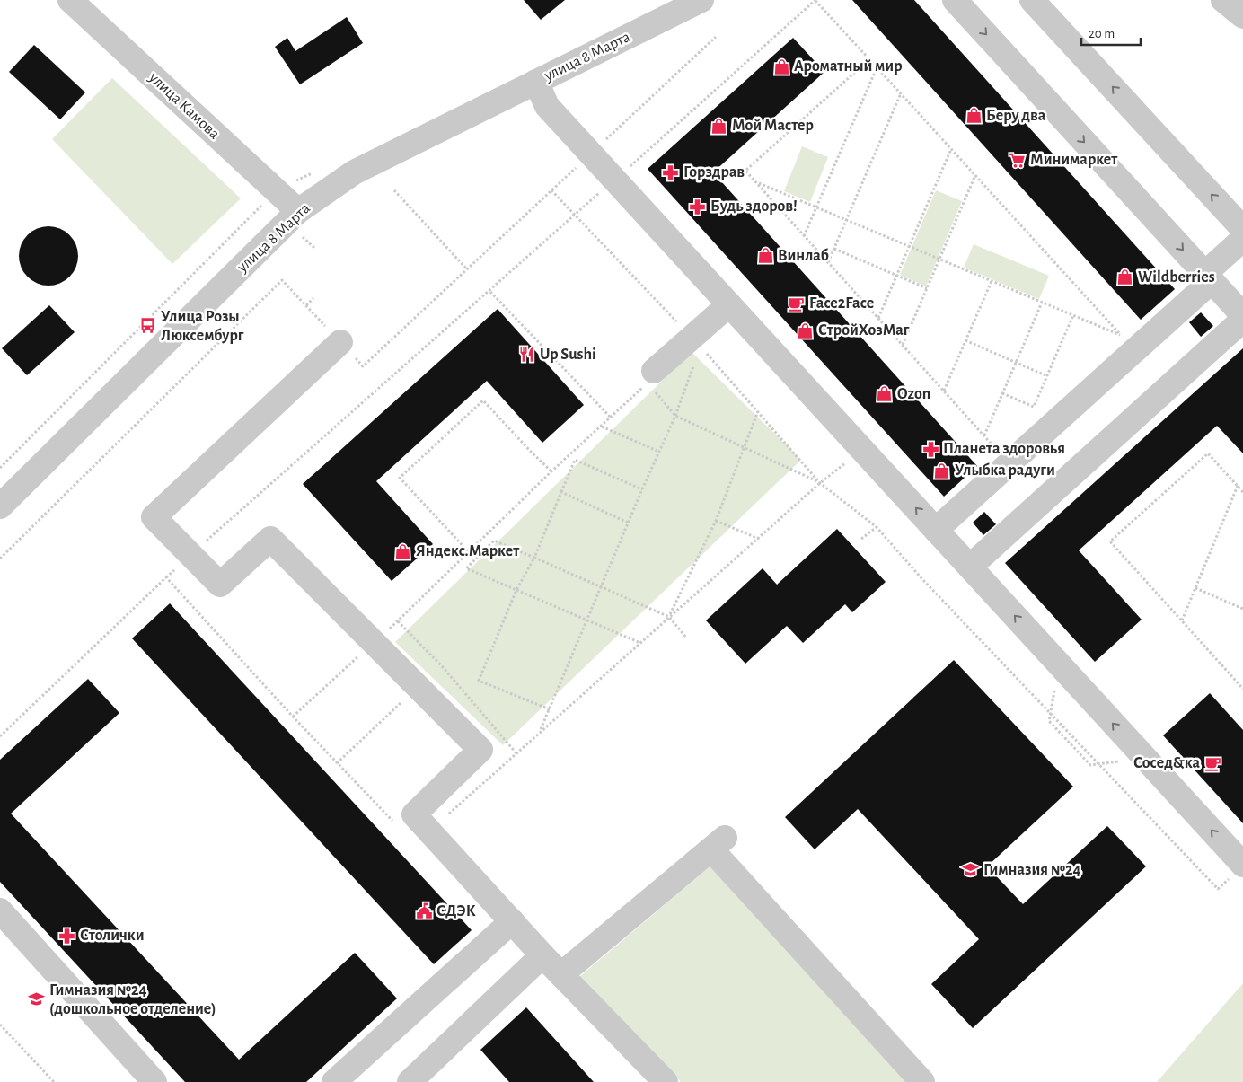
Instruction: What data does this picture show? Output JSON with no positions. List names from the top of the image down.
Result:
{
  "streets": {
    "street": ["улица 8 Марта", "улица Камова"]
  },
  "crossings": [
    ["улица 8 Марта", "улица Камова"]
  ],
  "places": {
    "shop": [
      "Ароматный мир",
      "Беру два",
      "Мой Мастер",
      "Винлаб",
      "Wildberries",
      "СтройХозМаг",
      "Ozon",
      "Улыбка радуги",
      "Яндекс.Маркет"
    ],
    "supermarket": ["Минимаркет"],
    "pharmacy": [
      "Горздрав",
      "Будь здоров!",
      "Планета здоровья",
      "Столички"
    ],
    "cafe": ["Face2Face", "Сосед&ка"],
    "bus stop": ["Улица Розы Люксембург"],
    "restaurant": ["Up Sushi"],
    "school or university": ["Гимназия №24", "Гимназия №24 (дошкольное отделение)"],
    "public building": ["СДЭК"]
  },
  "scale_bar": "20 m"
}
